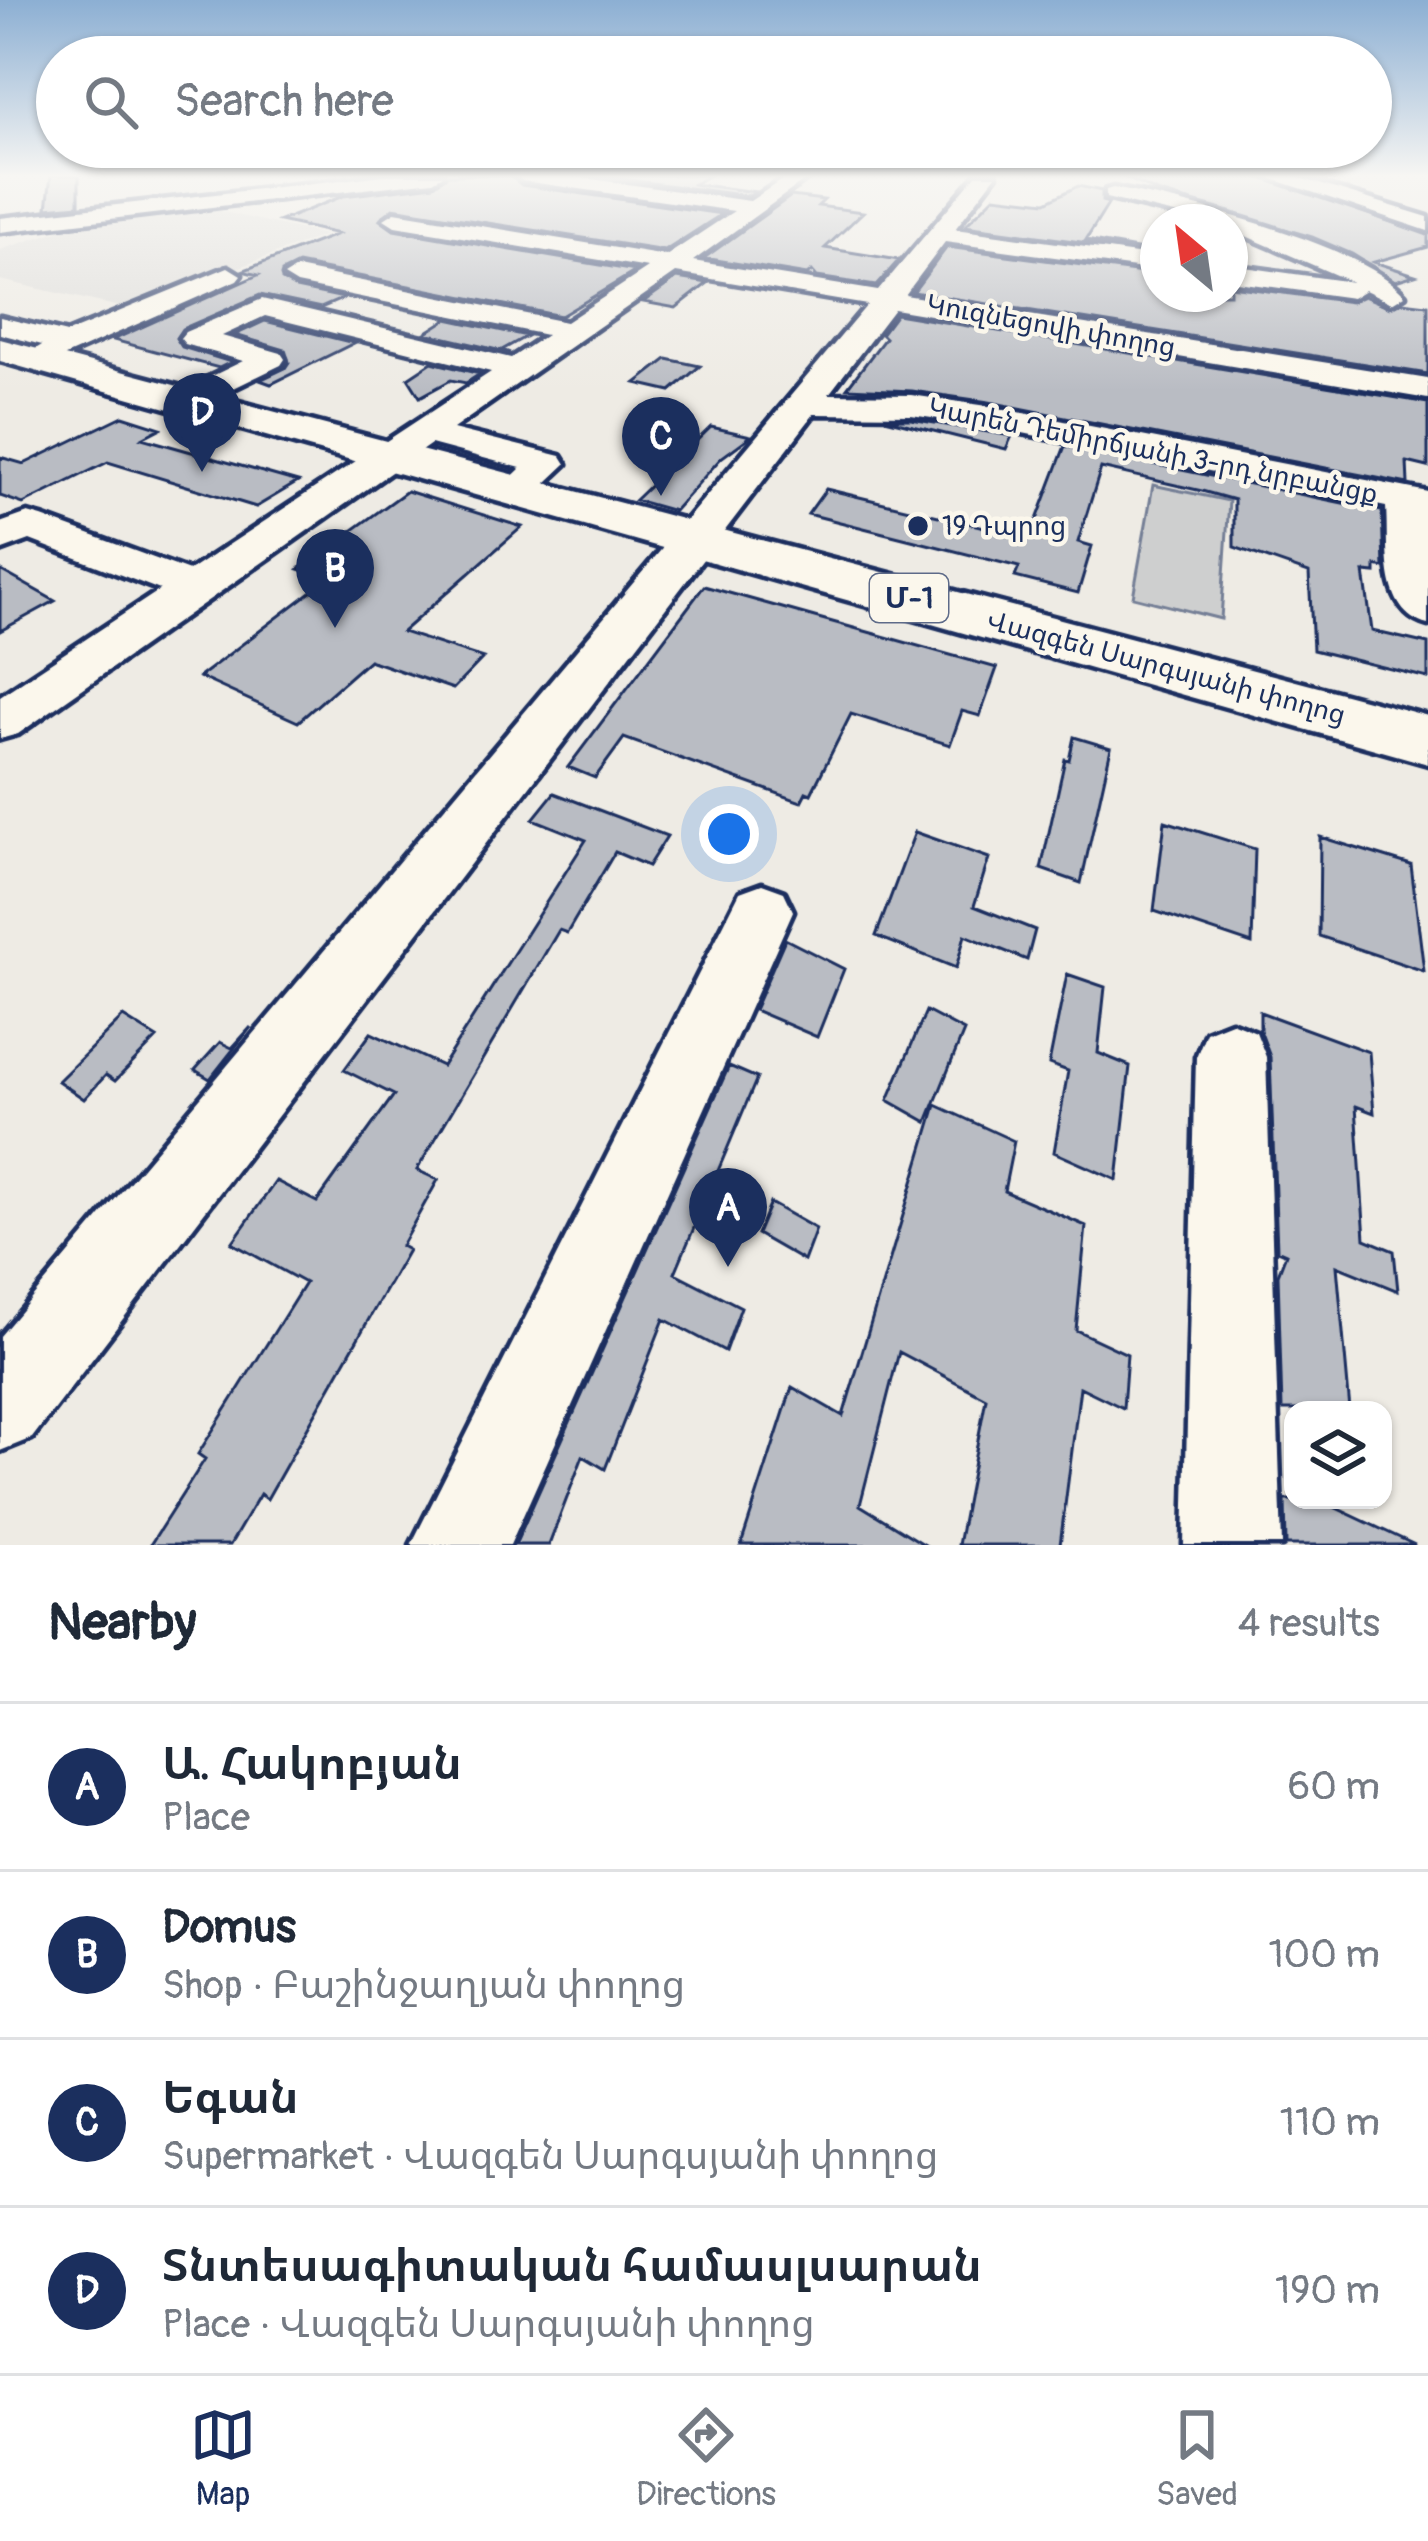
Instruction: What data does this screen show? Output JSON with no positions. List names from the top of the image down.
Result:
{
  "streets": {
    "highway": ["Մ-1", "Վազգեն Սարգսյանի փողոց"],
    "street": ["Կուզնեցովի փողոց", "Կարեն Դեմիրճյանի 3-րդ նրբանցք"]
  },
  "places": ["19 Դպրոց"],
  "north": "top left",
  "page": {
    "search": "Search here",
    "pins": [
      "D",
      "C",
      "B",
      "A"
    ],
    "heading": ["Nearby", "4 results"],
    "list": [
      {
        "mark": "A",
        "name": "Ա. Հակոբյան",
        "note": "Place",
        "value": "60 m"
      },
      {
        "mark": "B",
        "name": "Domus",
        "note": "Shop · Բաշինջաղյան փողոց",
        "value": "100 m"
      },
      {
        "mark": "C",
        "name": "Եգան",
        "note": "Supermarket · Վազգեն Սարգսյանի փողոց",
        "value": "110 m"
      },
      {
        "mark": "D",
        "name": "Տնտեսագիտական համասլսարան",
        "note": "Place · Վազգեն Սարգսյանի փողոց",
        "value": "190 m"
      }
    ],
    "nav": ["Map", "Directions", "Saved"]
  }
}
